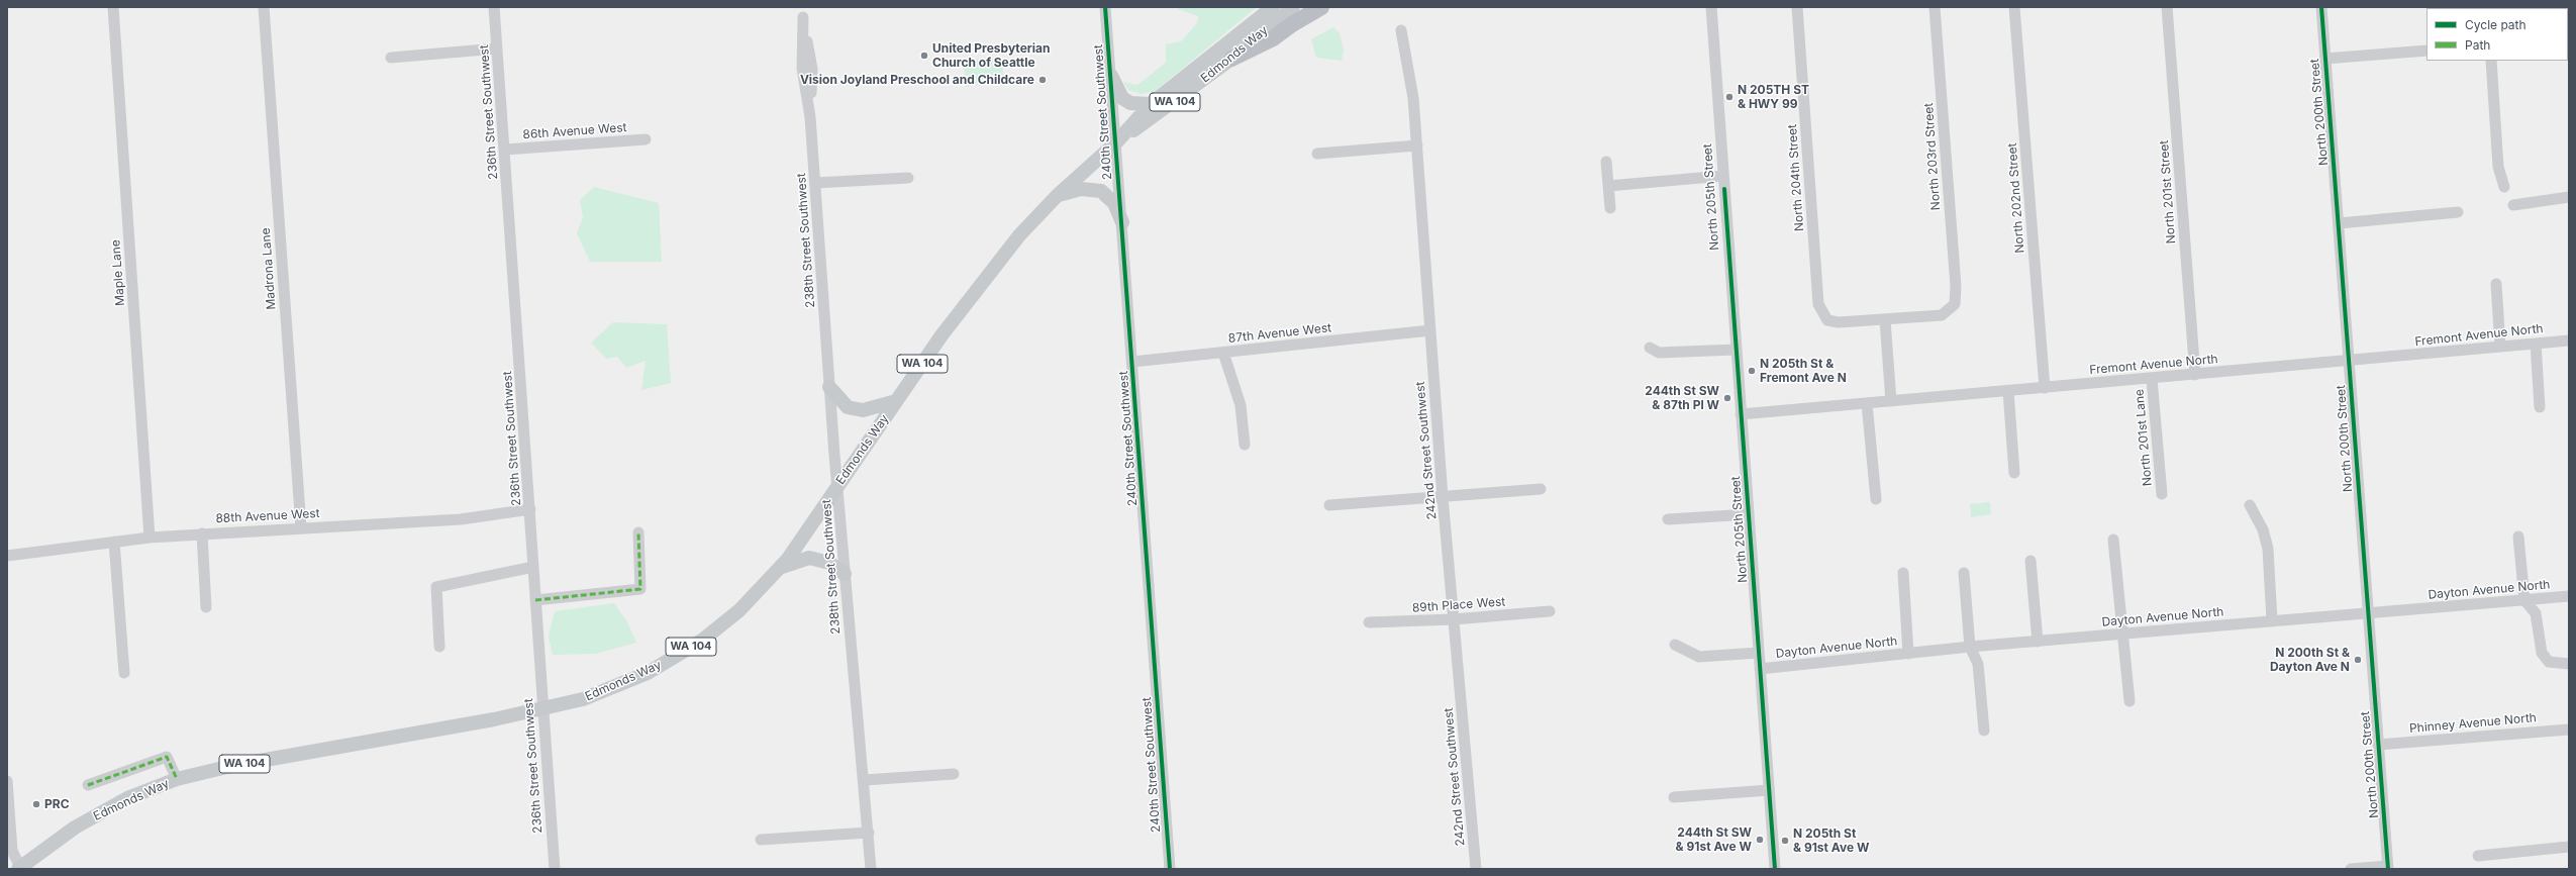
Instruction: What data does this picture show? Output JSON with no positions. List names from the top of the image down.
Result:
{
  "streets": {
    "main road": ["Edmonds Way", "WA 104"],
    "street": [
      "236th Street Southwest",
      "240th Street Southwest",
      "North 200th Street",
      "86th Avenue West",
      "North 203rd Street",
      "North 204th Street",
      "North 201st Street",
      "North 205th Street",
      "North 202nd Street",
      "238th Street Southwest",
      "Madrona Lane",
      "Maple Lane",
      "87th Avenue West",
      "Fremont Avenue North",
      "North 201st Lane",
      "242nd Street Southwest",
      "88th Avenue West",
      "Dayton Avenue North",
      "89th Place West",
      "Phinney Avenue North"
    ]
  },
  "crossings": [
    ["Edmonds Way", "236th Street Southwest"],
    ["Edmonds Way", "240th Street Southwest"],
    ["Edmonds Way", "238th Street Southwest"],
    ["236th Street Southwest", "86th Avenue West"],
    ["236th Street Southwest", "88th Avenue West"],
    ["240th Street Southwest", "87th Avenue West"],
    ["North 200th Street", "Fremont Avenue North"],
    ["North 200th Street", "Dayton Avenue North"],
    ["North 200th Street", "Phinney Avenue North"],
    ["North 203rd Street", "North 204th Street"],
    ["North 201st Street", "Fremont Avenue North"],
    ["North 205th Street", "Fremont Avenue North"],
    ["North 205th Street", "Dayton Avenue North"],
    ["North 202nd Street", "Fremont Avenue North"],
    ["Madrona Lane", "88th Avenue West"],
    ["Maple Lane", "88th Avenue West"],
    ["87th Avenue West", "242nd Street Southwest"],
    ["Fremont Avenue North", "North 201st Lane"],
    ["242nd Street Southwest", "89th Place West"]
  ],
  "places": [
    "United Presbyterian Church of Seattle",
    "Vision Joyland Preschool and Childcare",
    "N 205TH ST & HWY 99",
    "N 205th St & Fremont Ave N",
    "244th St SW & 87th Pl W",
    "N 200th St & Dayton Ave N",
    "PRC",
    "244th St SW & 91st Ave W",
    "N 205th St & 91st Ave W"
  ],
  "legend": ["Cycle path", "Path"]
}
